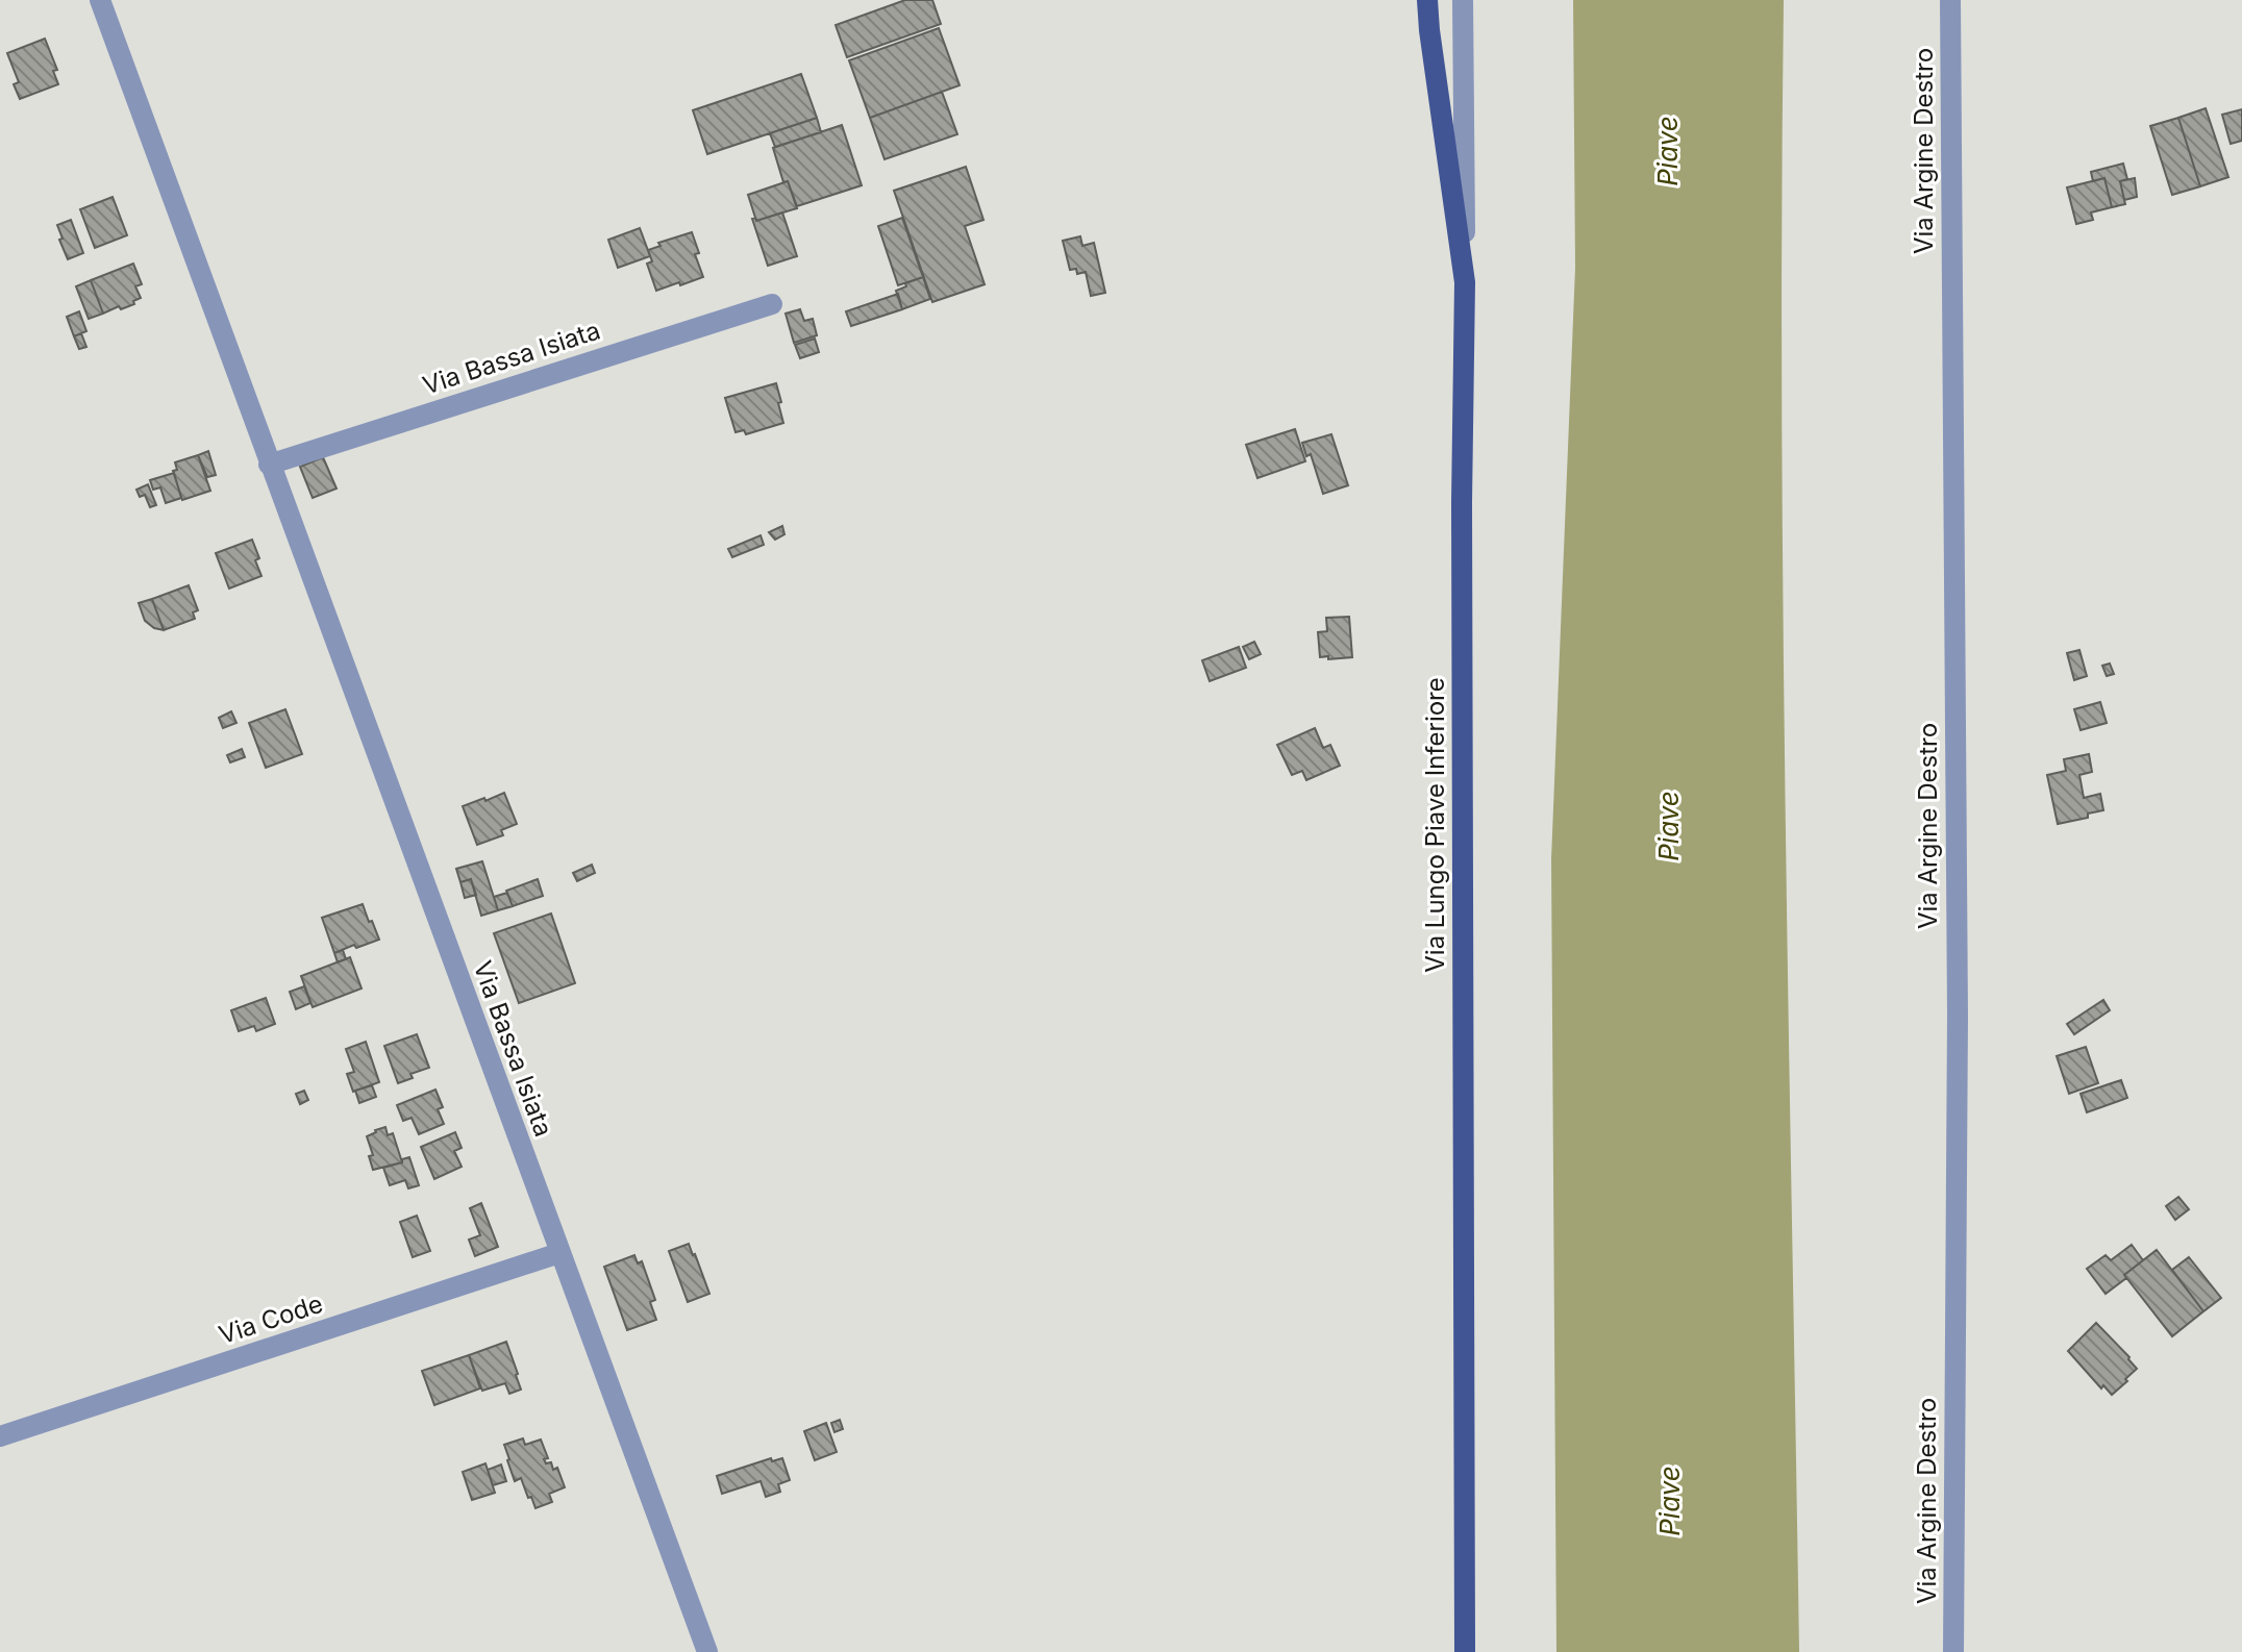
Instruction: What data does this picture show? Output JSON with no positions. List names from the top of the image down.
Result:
{
  "streets": {
    "main road": ["Via Lungo Piave Inferiore"],
    "street": ["Via Argine Destro", "Via Bassa Isiata", "Via Code"]
  },
  "crossings": [
    ["Via Bassa Isiata", "Via Code"]
  ],
  "water": ["Piave"]
}
